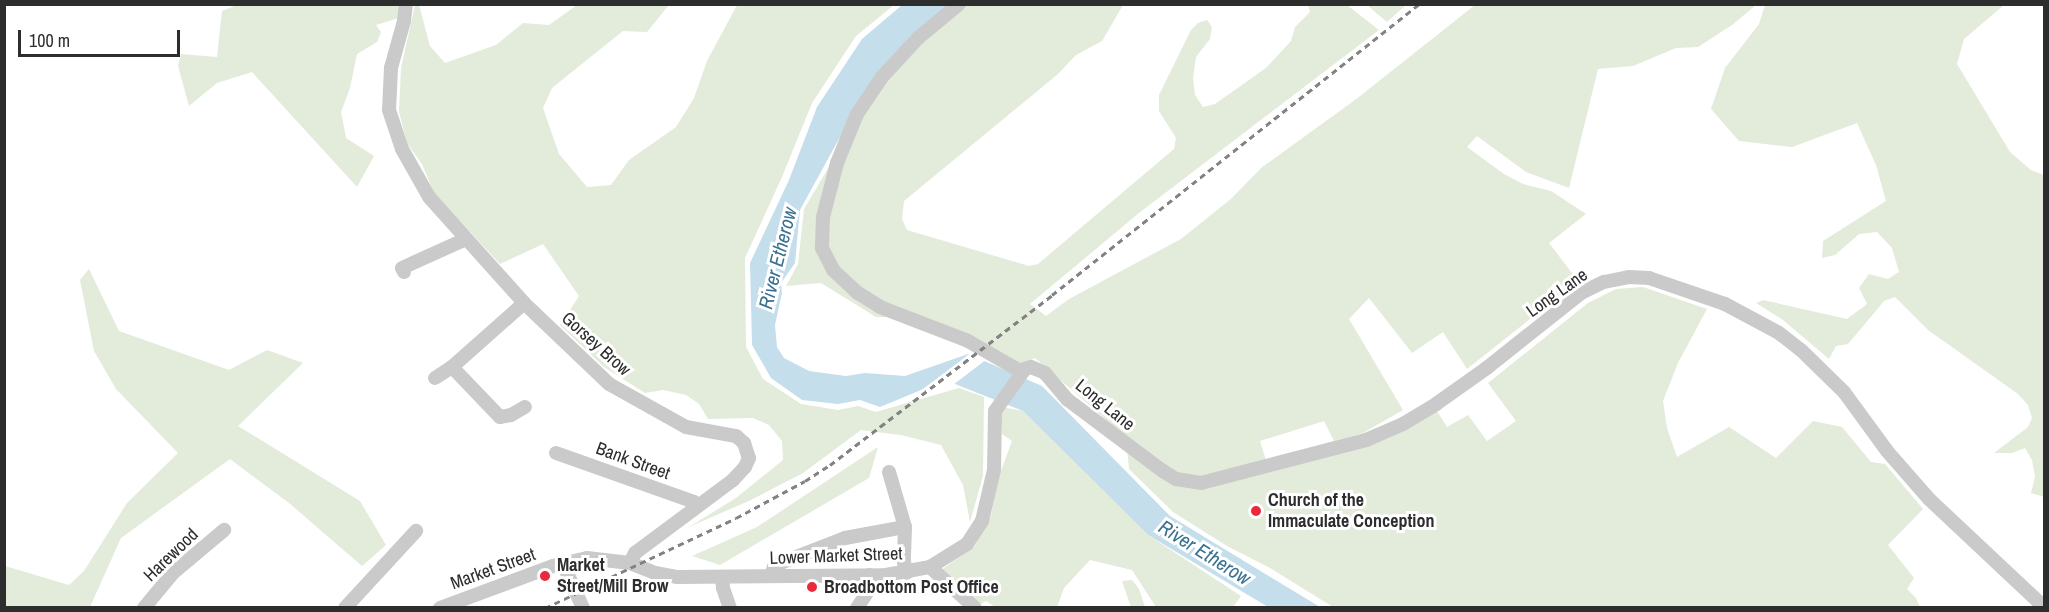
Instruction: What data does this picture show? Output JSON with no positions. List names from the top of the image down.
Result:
{
  "streets": {
    "street": [
      "Long Lane",
      "Gorsey Brow",
      "Bank Street",
      "Harewood",
      "Lower Market Street",
      "Market Street"
    ]
  },
  "crossings": [
    ["Long Lane", "Lower Market Street"],
    ["Gorsey Brow", "Bank Street"],
    ["Gorsey Brow", "Lower Market Street"],
    ["Gorsey Brow", "Market Street"],
    ["Lower Market Street", "Market Street"]
  ],
  "water": ["River Etherow"],
  "places": ["Church of the Immaculate Conception", "Market Street/Mill Brow", "Broadbottom Post Office"],
  "scale_bar": "100 m"
}
